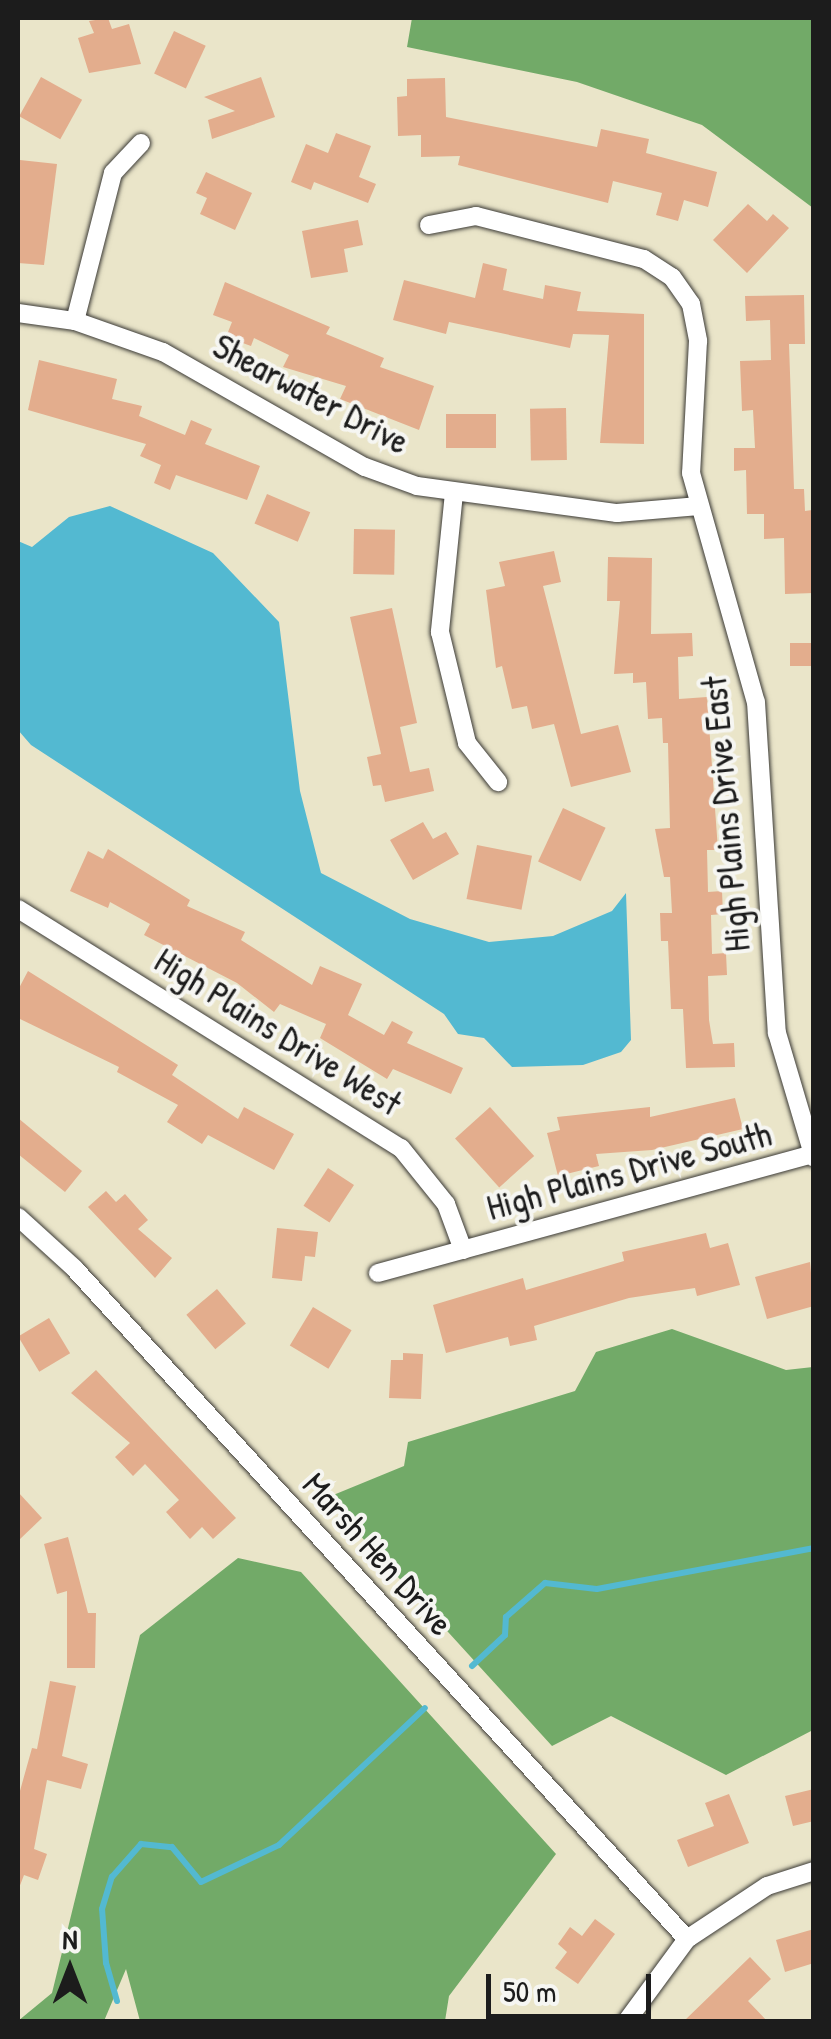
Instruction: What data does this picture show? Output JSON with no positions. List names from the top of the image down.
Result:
{
  "streets": {
    "street": [
      "Shearwater Drive",
      "High Plains Drive East",
      "High Plains Drive West",
      "High Plains Drive South",
      "Marsh Hen Drive"
    ]
  },
  "crossings": [
    ["Shearwater Drive", "High Plains Drive East"],
    ["High Plains Drive East", "High Plains Drive South"],
    ["High Plains Drive West", "High Plains Drive South"]
  ],
  "scale_bar": "50 m",
  "north": "top"
}
